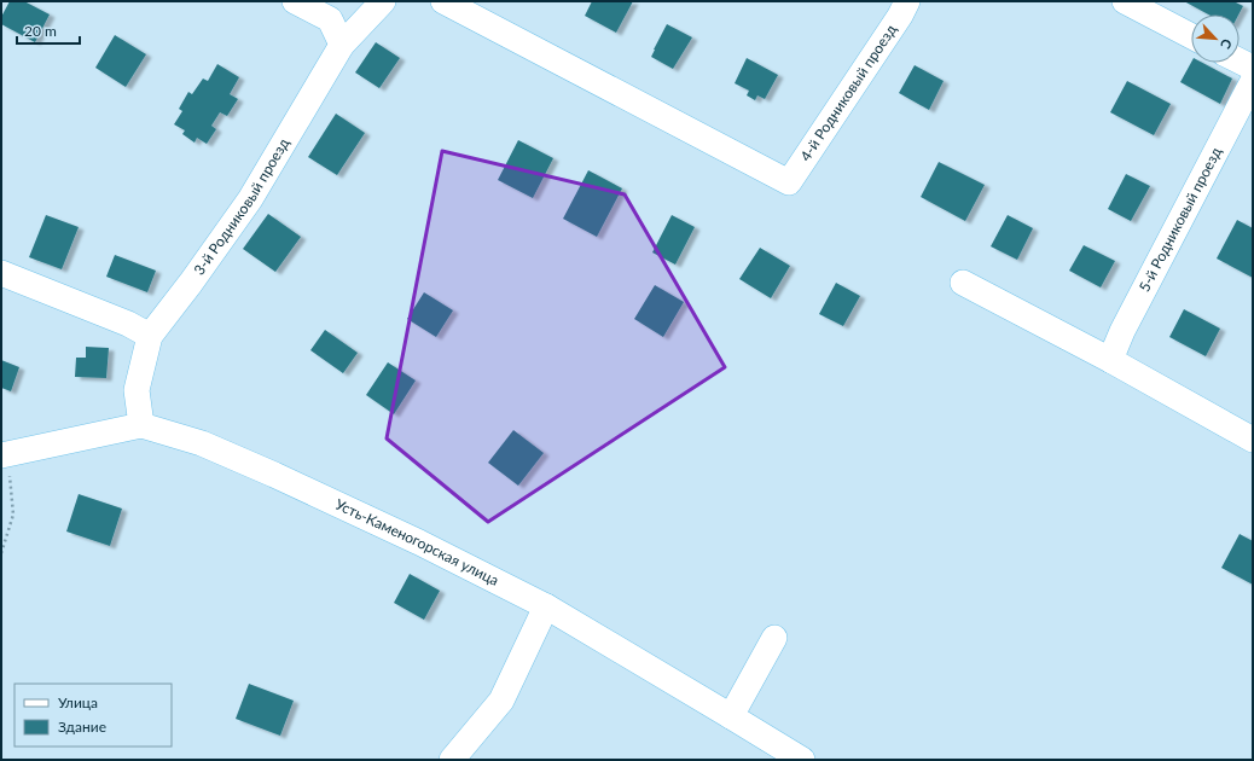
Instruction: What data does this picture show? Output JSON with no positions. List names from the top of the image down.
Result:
{
  "streets": {
    "street": [
      "4-й Родниковый проезд",
      "3-й Родниковый проезд",
      "5-й Родниковый проезд",
      "Усть-Каменогорская улица"
    ]
  },
  "crossings": [
    ["3-й Родниковый проезд", "Усть-Каменогорская улица"]
  ],
  "legend": ["Улица", "Здание"],
  "scale_bar": "20 m",
  "north": "bottom right"
}
